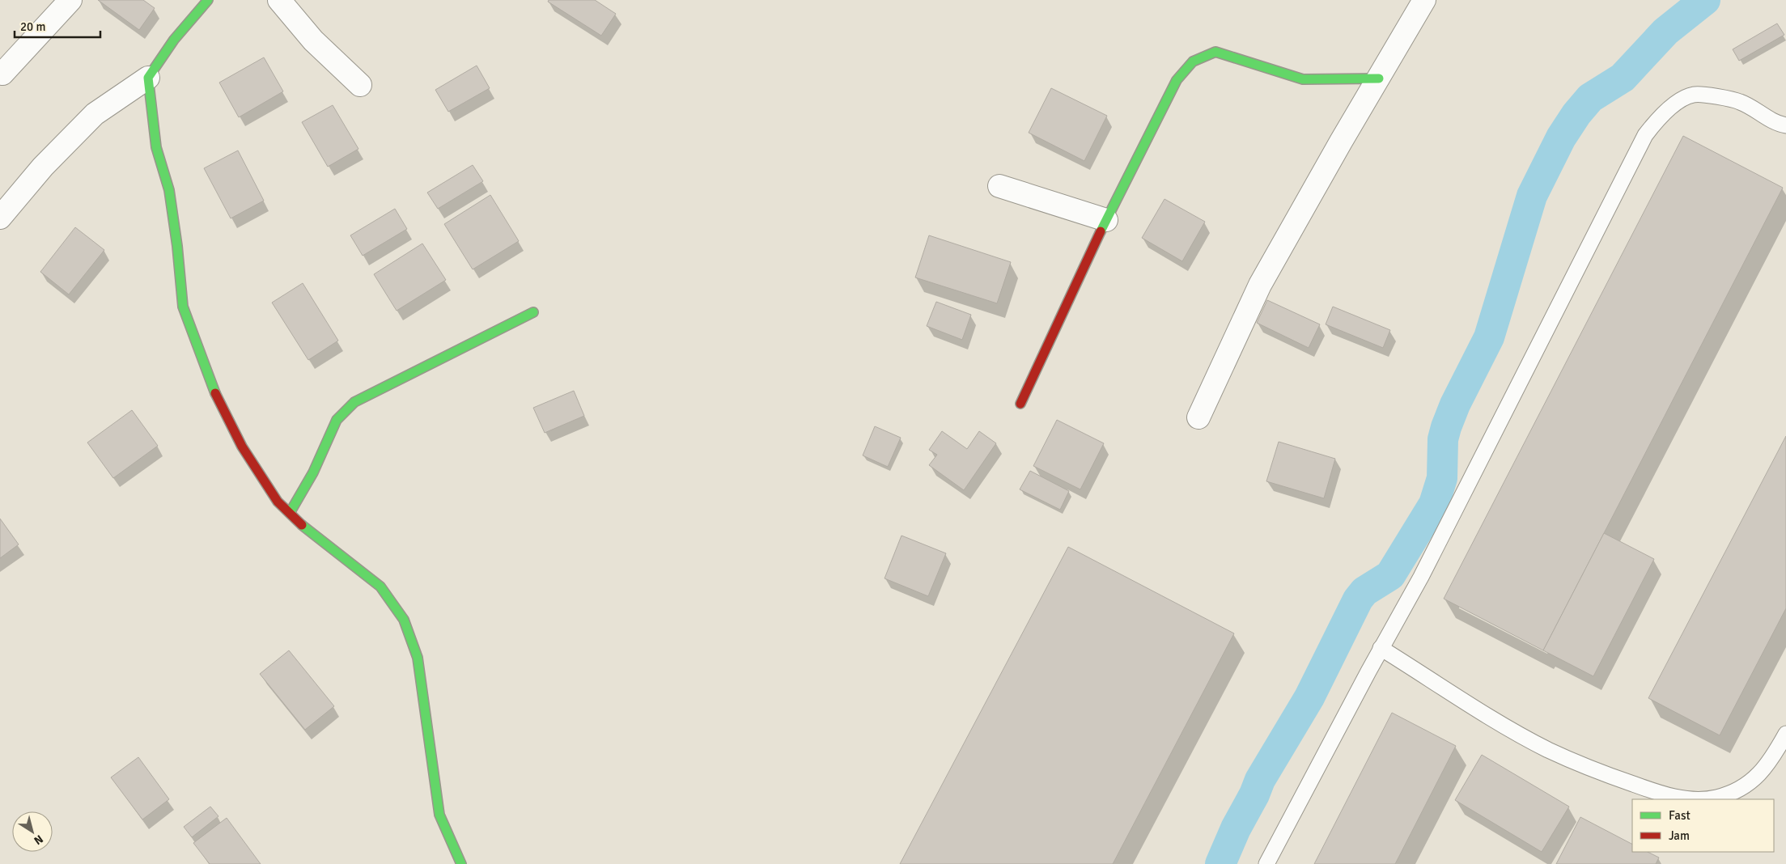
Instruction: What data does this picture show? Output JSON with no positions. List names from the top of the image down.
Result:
{
  "legend": ["Fast", "Jam"],
  "scale_bar": "20 m",
  "north": "bottom right"
}
